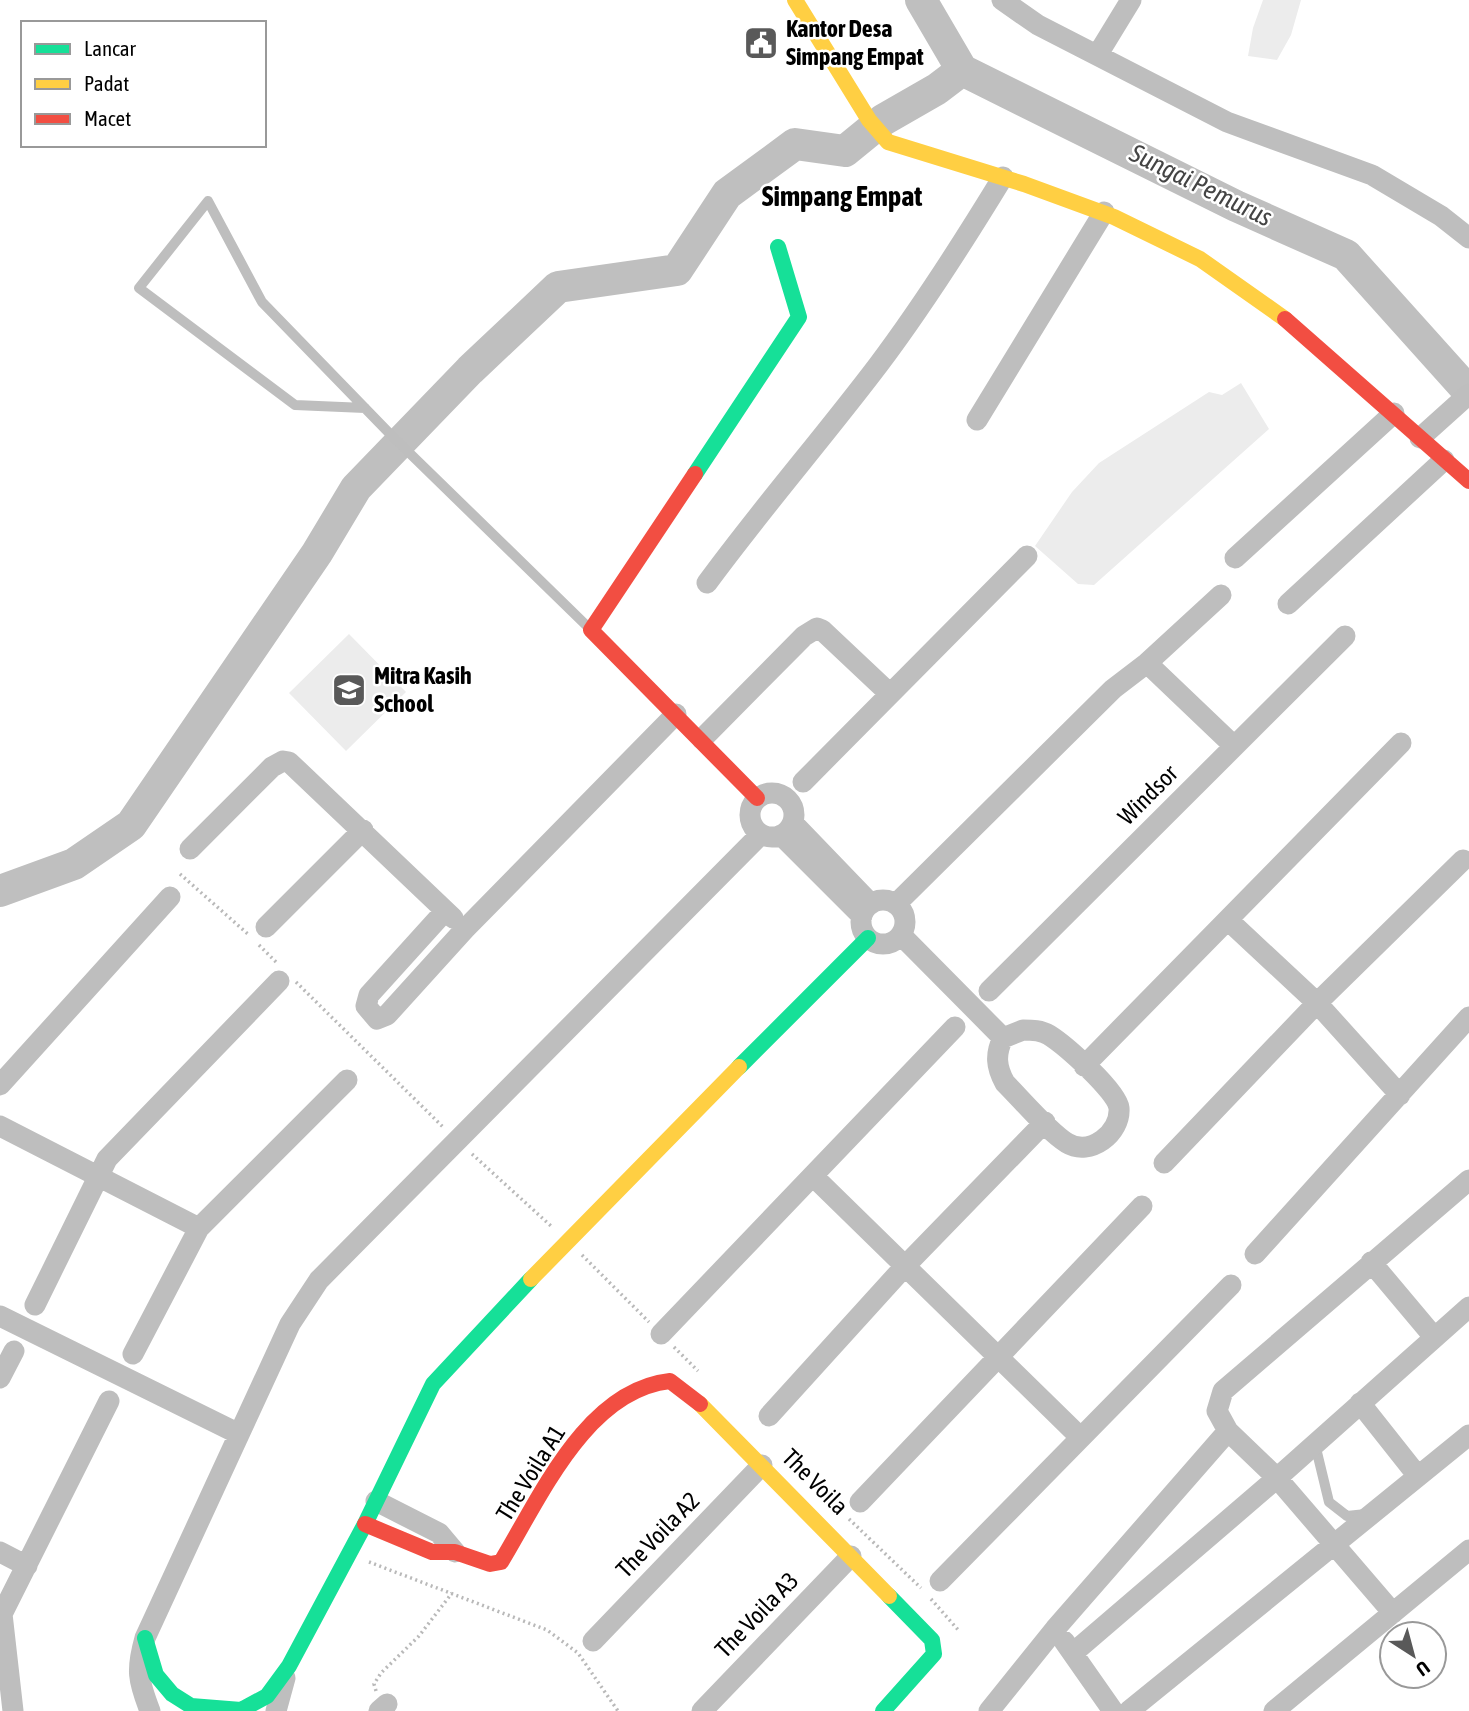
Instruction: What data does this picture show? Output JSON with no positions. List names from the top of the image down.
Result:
{
  "streets": {
    "street": [
      "Windsor",
      "The Voila A1",
      "The Voila",
      "The Voila A2",
      "The Voila A3"
    ]
  },
  "crossings": [
    ["The Voila A1", "The Voila"],
    ["The Voila", "The Voila A2"],
    ["The Voila", "The Voila A3"]
  ],
  "districts": ["Simpang Empat"],
  "water": ["Sungai Pemurus"],
  "places": {
    "public building": ["Kantor Desa Simpang Empat"],
    "school or university": ["Mitra Kasih School"]
  },
  "legend": ["Lancar", "Padat", "Macet"],
  "north": "bottom right"
}
